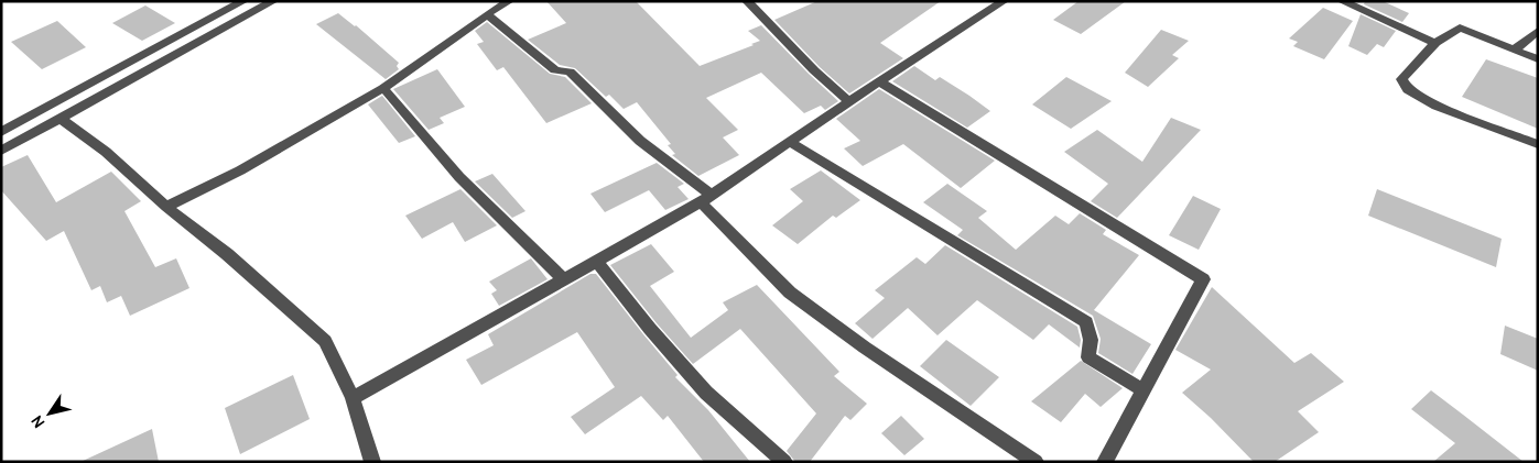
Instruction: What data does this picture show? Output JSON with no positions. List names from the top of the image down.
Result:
{
  "north": "bottom left"
}
